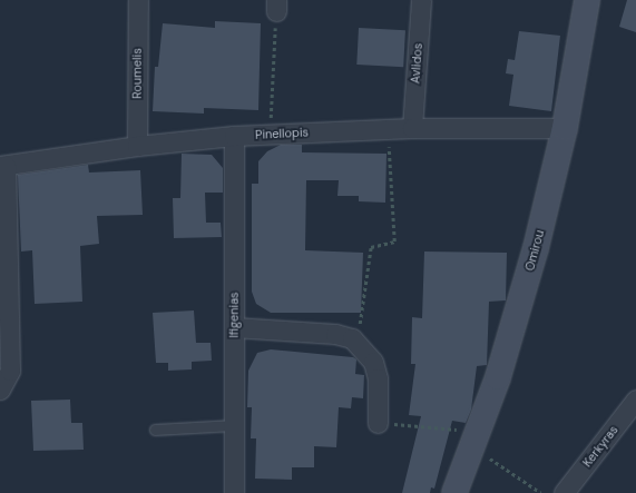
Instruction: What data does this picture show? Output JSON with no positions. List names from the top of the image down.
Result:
{
  "streets": {
    "street": [
      "Avlidos",
      "Roumelis",
      "Pinellopis",
      "Omirou",
      "Ifigenias",
      "Kerkyras"
    ]
  },
  "crossings": [
    ["Avlidos", "Pinellopis"],
    ["Roumelis", "Pinellopis"],
    ["Pinellopis", "Omirou"],
    ["Pinellopis", "Ifigenias"]
  ]
}
